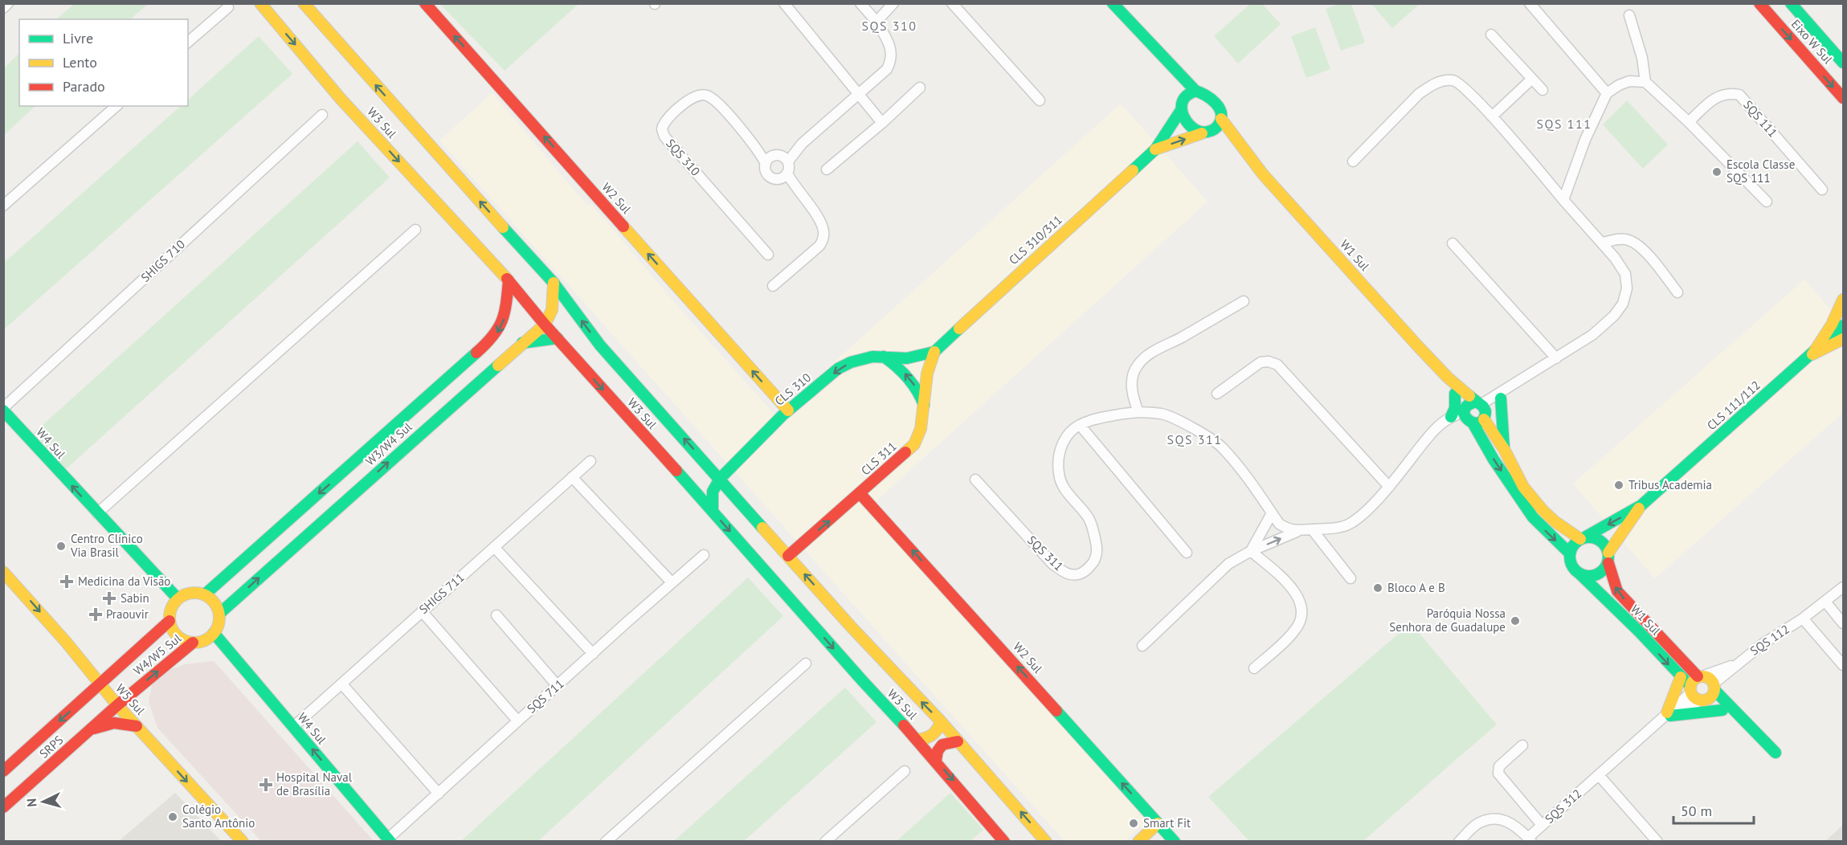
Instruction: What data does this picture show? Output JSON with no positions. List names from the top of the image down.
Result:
{
  "streets": {
    "main road": [
      "Eixo W Sul",
      "W3 Sul",
      "W2 Sul",
      "CLS 310/311",
      "W1 Sul",
      "CLS 310",
      "CLS 111/112",
      "W4 Sul",
      "W3/W4 Sul",
      "CLS 311",
      "W4/W5 Sul",
      "W5 Sul",
      "SRPS"
    ],
    "street": [
      "SQS 111",
      "SQS 310",
      "SHIGS 710",
      "SQS 311",
      "SHIGS 711",
      "SQS 112",
      "SQS 711",
      "SQS 312"
    ]
  },
  "crossings": [
    ["W3 Sul", "CLS 310"],
    ["W3 Sul", "W3/W4 Sul"],
    ["W3 Sul", "CLS 311"],
    ["W2 Sul", "CLS 310"],
    ["W2 Sul", "CLS 311"],
    ["CLS 310/311", "W1 Sul"],
    ["CLS 310/311", "CLS 310"],
    ["CLS 310/311", "CLS 311"],
    ["W1 Sul", "CLS 111/112"],
    ["W1 Sul", "SQS 112"],
    ["W1 Sul", "SQS 312"],
    ["SHIGS 710", "W4 Sul"],
    ["CLS 310", "CLS 311"],
    ["W4 Sul", "W3/W4 Sul"],
    ["W4 Sul", "SHIGS 711"],
    ["W4 Sul", "W4/W5 Sul"],
    ["W4 Sul", "SQS 711"],
    ["W3/W4 Sul", "W4/W5 Sul"],
    ["SQS 112", "SQS 312"],
    ["W4/W5 Sul", "W5 Sul"],
    ["W4/W5 Sul", "SRPS"],
    ["W5 Sul", "SRPS"]
  ],
  "one_way": [
    "W2 Sul",
    "CLS 310",
    "W4 Sul",
    "CLS 311",
    "W5 Sul"
  ],
  "districts": ["SQS 310", "SQS 111", "SQS 311"],
  "places": {
    "other": [
      "Escola Classe SQS 111",
      "Tribus Academia",
      "Centro Clínico Via Brasil",
      "Bloco A e B",
      "Paróquia Nossa Senhora de Guadalupe",
      "Colégio Santo Antônio",
      "Smart Fit"
    ],
    "health": [
      "Medicina da Visão",
      "Sabin",
      "Praouvir",
      "Hospital Naval de Brasília"
    ]
  },
  "legend": ["Livre", "Lento", "Parado"],
  "scale_bar": "50 m",
  "north": "left"
}
